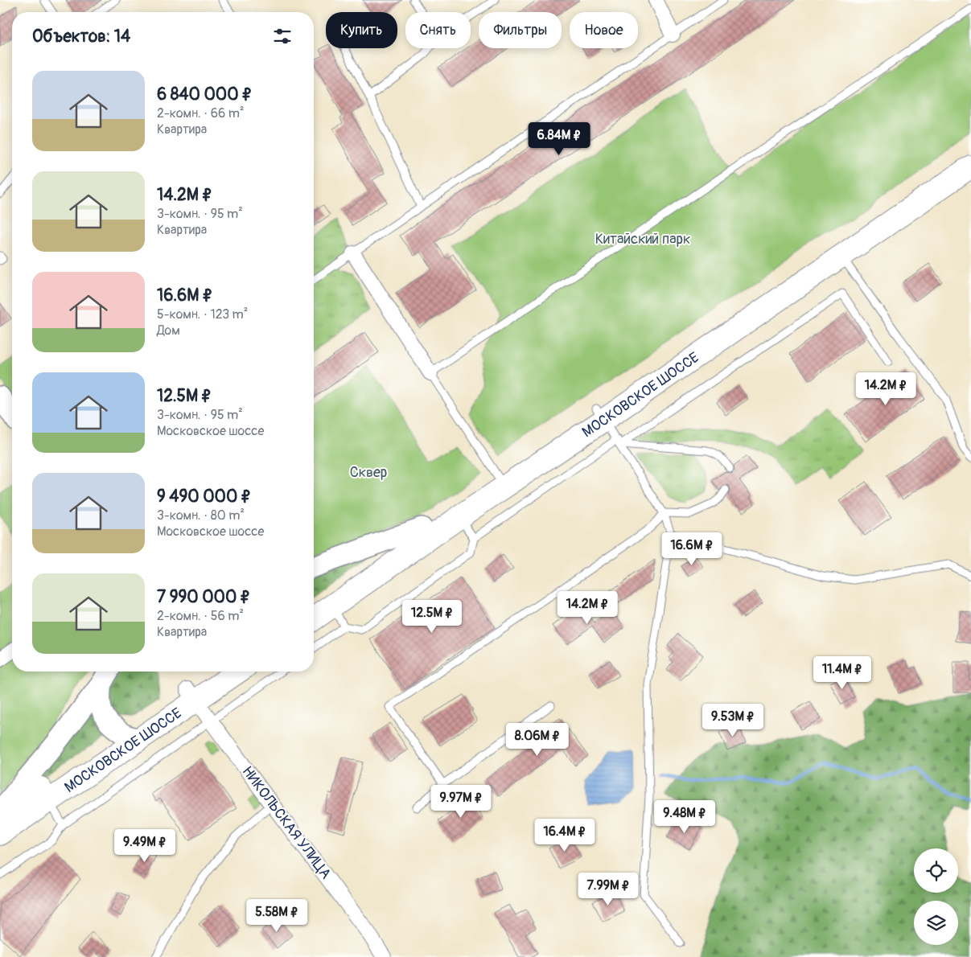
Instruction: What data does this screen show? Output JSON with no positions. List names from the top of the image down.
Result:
{
  "streets": {
    "main road": ["МОСКОВСКОЕ ШОССЕ"],
    "street": ["НИКОЛЬСКАЯ УЛИЦА"]
  },
  "crossings": [
    ["МОСКОВСКОЕ ШОССЕ", "НИКОЛЬСКАЯ УЛИЦА"]
  ],
  "parks": ["Китайский парк", "Сквер"],
  "page": {
    "chip": [
      "Купить",
      "Снять",
      "Фильтры",
      "Новое"
    ],
    "heading": "Объектов: 14",
    "list": [
      {
        "name": "6 840 000 ₽",
        "note": "2-комн. · 66 m² · Квартира"
      },
      {
        "name": "14.2M ₽",
        "note": "3-комн. · 95 m² · Квартира"
      },
      {
        "name": "16.6M ₽",
        "note": "5-комн. · 123 m² · Дом"
      },
      {
        "name": "12.5M ₽",
        "note": "3-комн. · 95 m² · Московское шоссе"
      },
      {
        "name": "9 490 000 ₽",
        "note": "3-комн. · 80 m² · Московское шоссе"
      },
      {
        "name": "7 990 000 ₽",
        "note": "2-комн. · 56 m² · Квартира"
      }
    ],
    "price": [
      "6.84M ₽",
      "14.2M ₽",
      "16.6M ₽",
      "14.2M ₽",
      "12.5M ₽",
      "11.4M ₽",
      "9.53M ₽",
      "8.06M ₽",
      "9.97M ₽",
      "9.48M ₽",
      "16.4M ₽",
      "9.49M ₽",
      "7.99M ₽",
      "5.58M ₽"
    ]
  }
}
